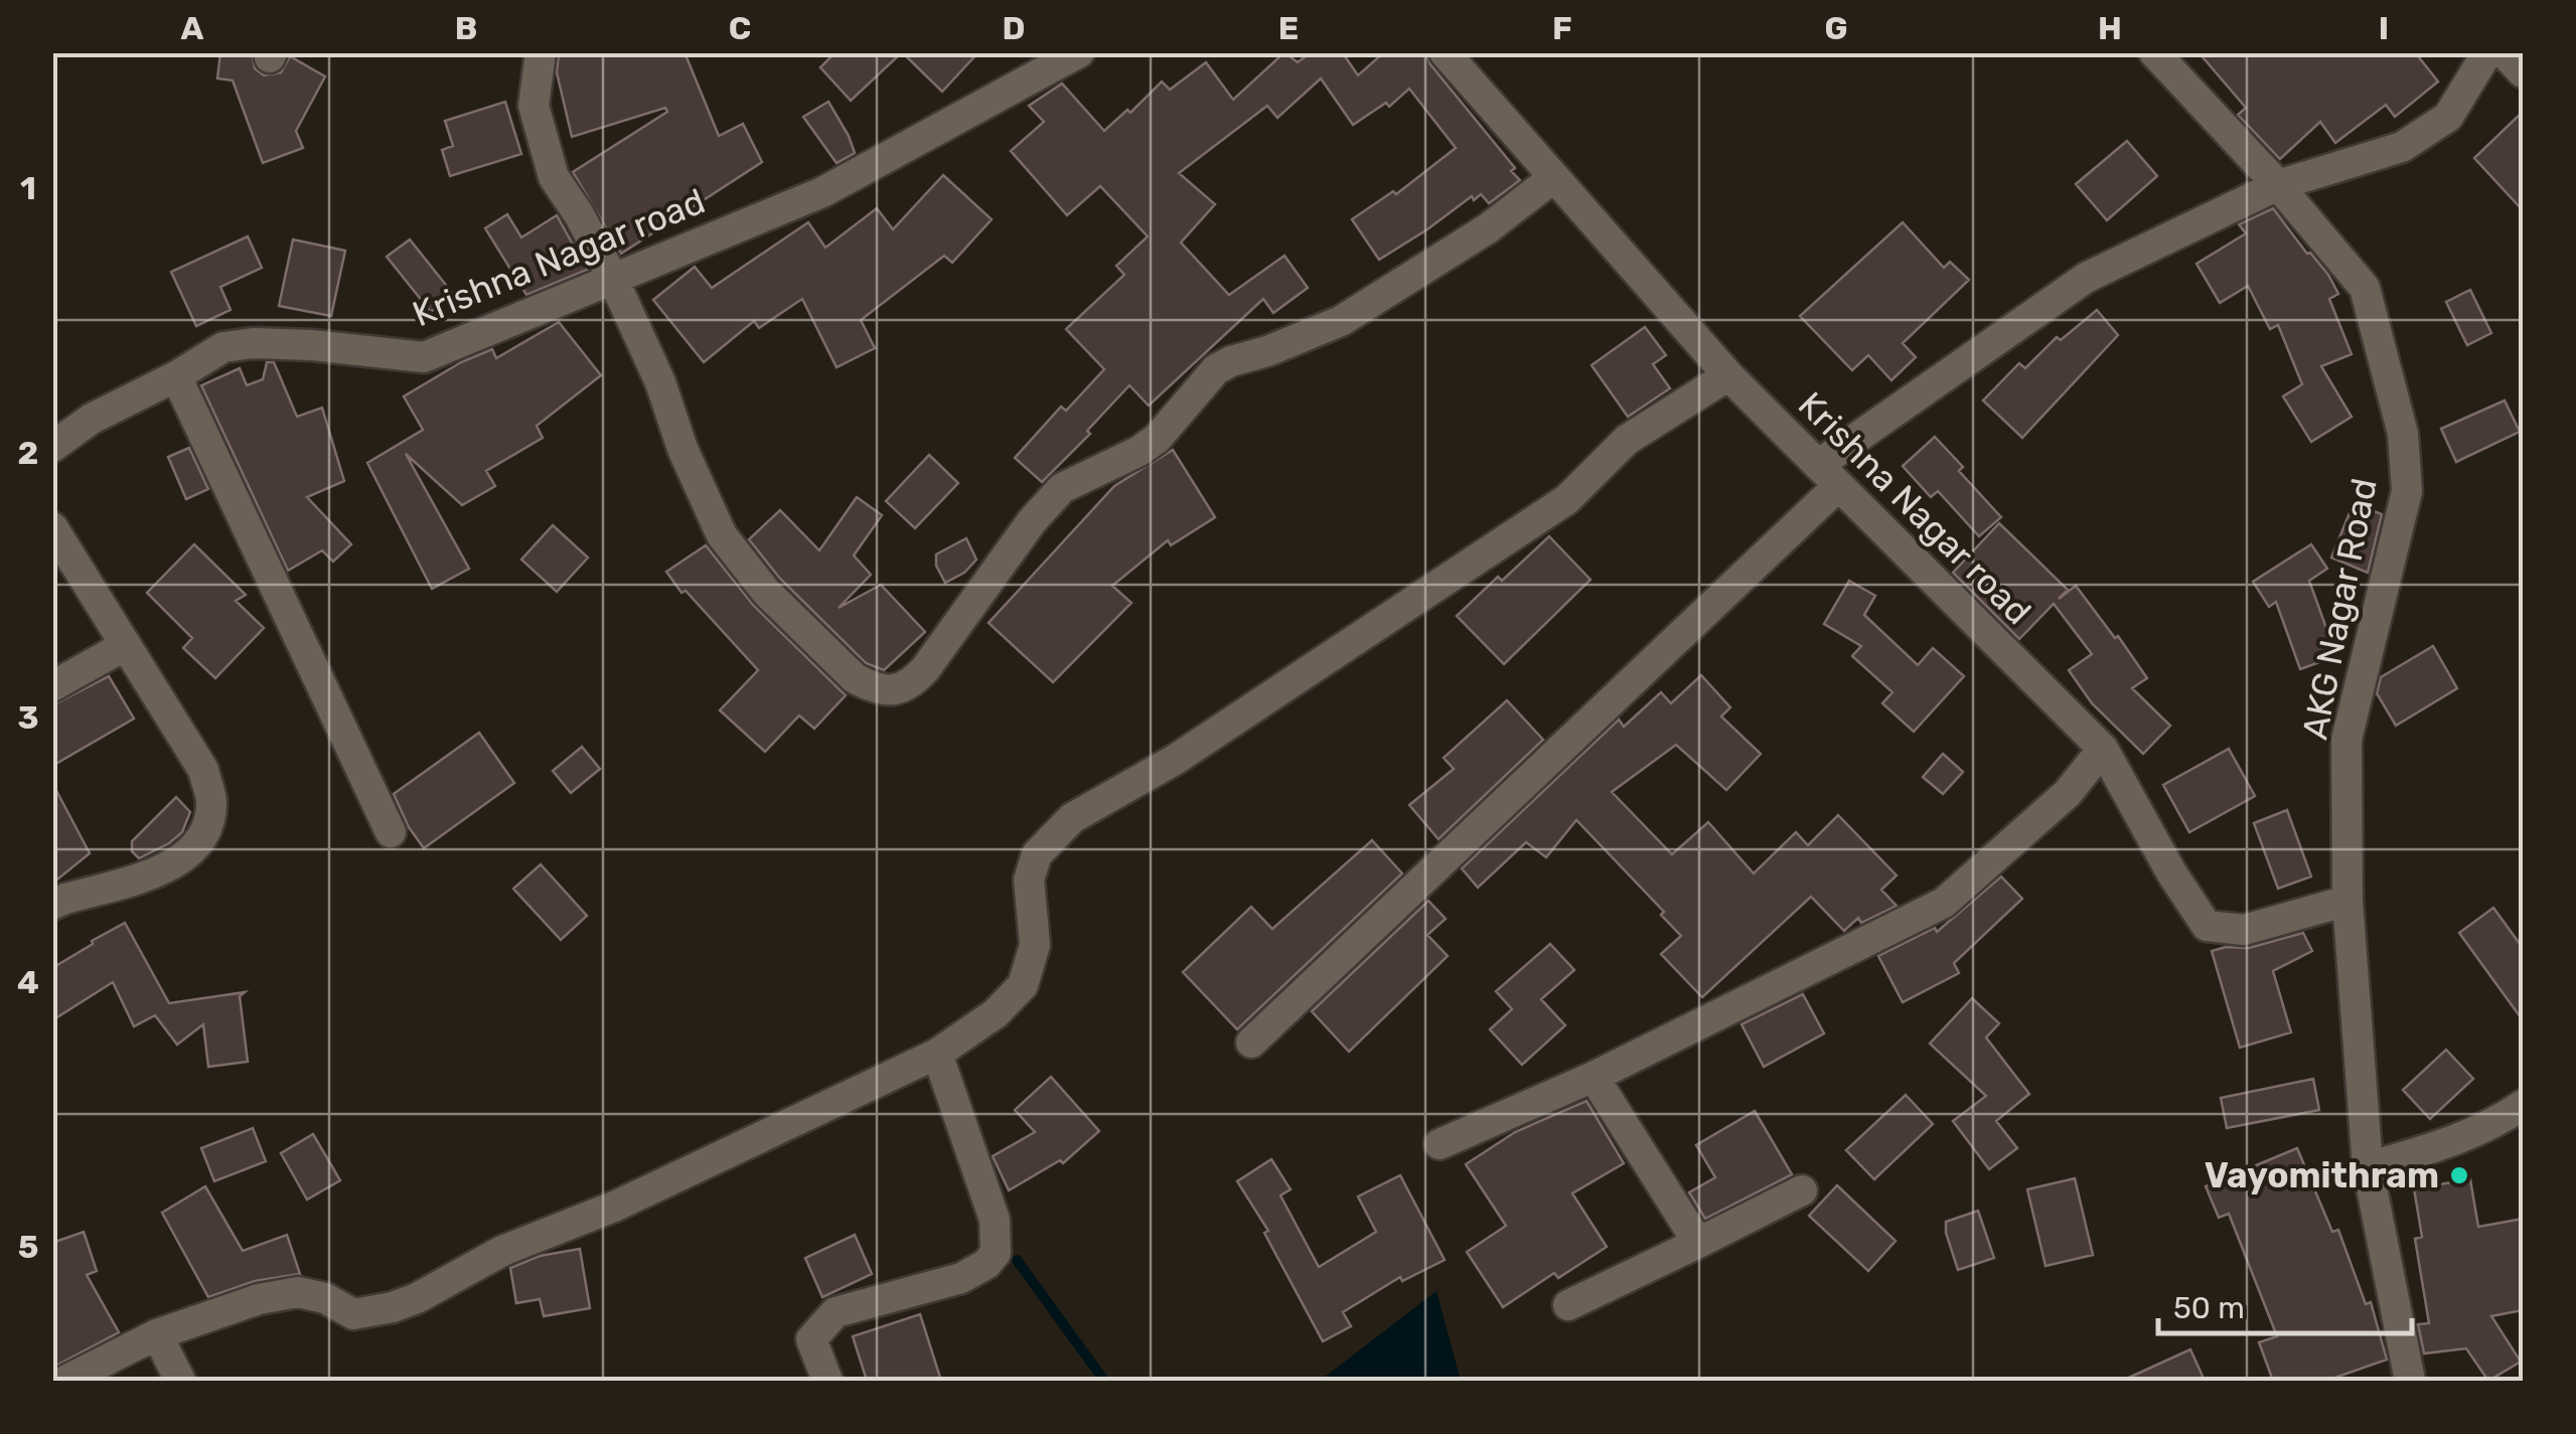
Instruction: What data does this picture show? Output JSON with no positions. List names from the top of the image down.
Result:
{
  "streets": {
    "street": ["Krishna Nagar road", "AKG Nagar Road"]
  },
  "crossings": [
    ["Krishna Nagar road", "AKG Nagar Road"]
  ],
  "places": ["Vayomithram"],
  "scale_bar": "50 m",
  "grid": {
    "columns": [
      "A",
      "B",
      "C",
      "D",
      "E",
      "F",
      "G",
      "H",
      "I"
    ],
    "rows": [
      "1",
      "2",
      "3",
      "4",
      "5"
    ]
  }
}
